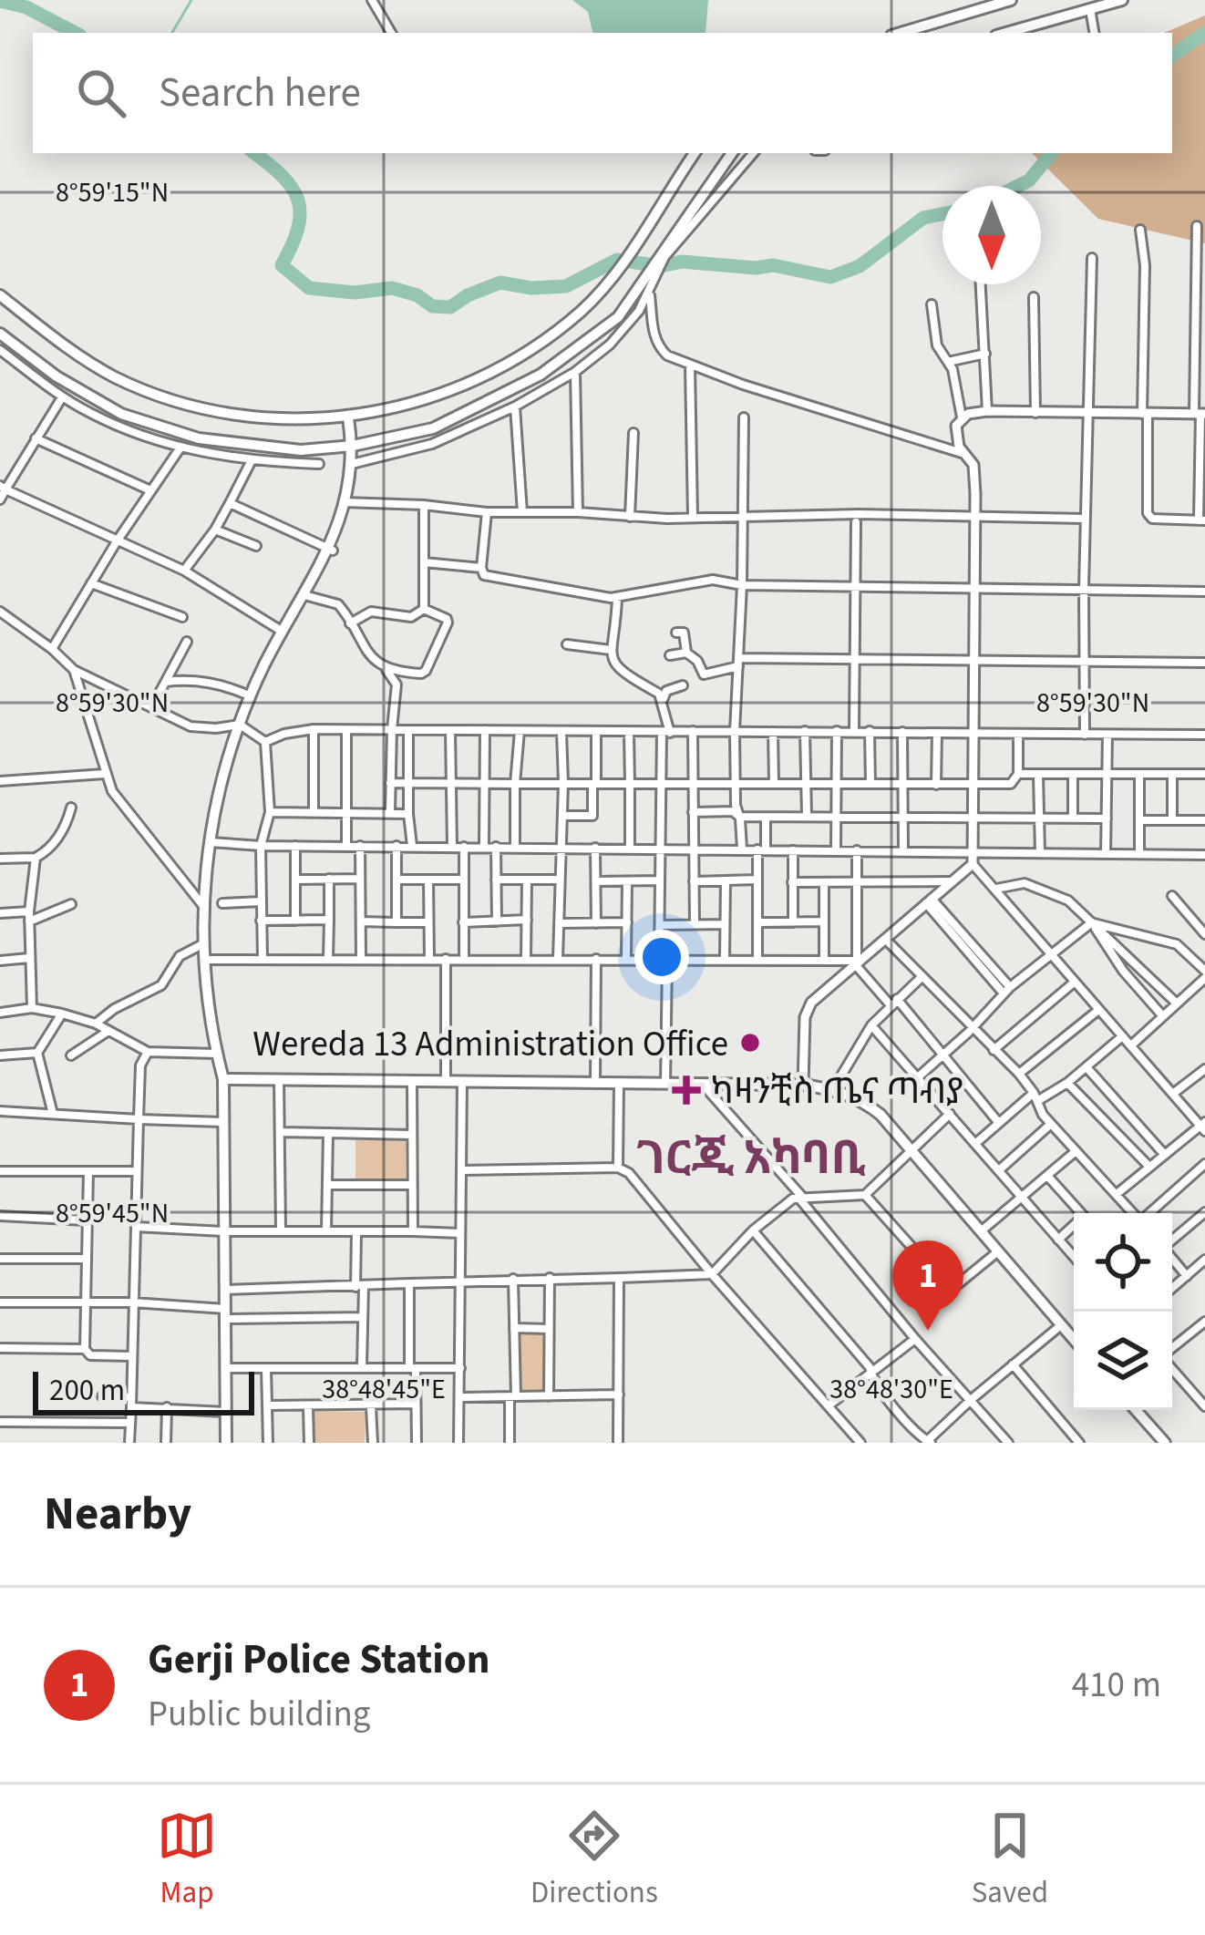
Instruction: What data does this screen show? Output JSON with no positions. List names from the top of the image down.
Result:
{
  "districts": ["ገርጂ አካባቢ"],
  "places": {
    "other": ["Wereda 13 Administration Office"],
    "health": ["ካዛንቺስ ጤና ጣብያ"]
  },
  "scale_bar": "200 m",
  "north": "bottom",
  "page": {
    "search": "Search here",
    "pins": "1",
    "scale": "200 m",
    "heading": "Nearby",
    "list": [
      {
        "mark": "1",
        "name": "Gerji Police Station",
        "note": "Public building",
        "value": "410 m"
      }
    ],
    "nav": ["Map", "Directions", "Saved"]
  },
  "coordinates": [
    "8°59'15\"N",
    "8°59'30\"N",
    "8°59'45\"N",
    "38°48'45\"E",
    "38°48'30\"E"
  ]
}
